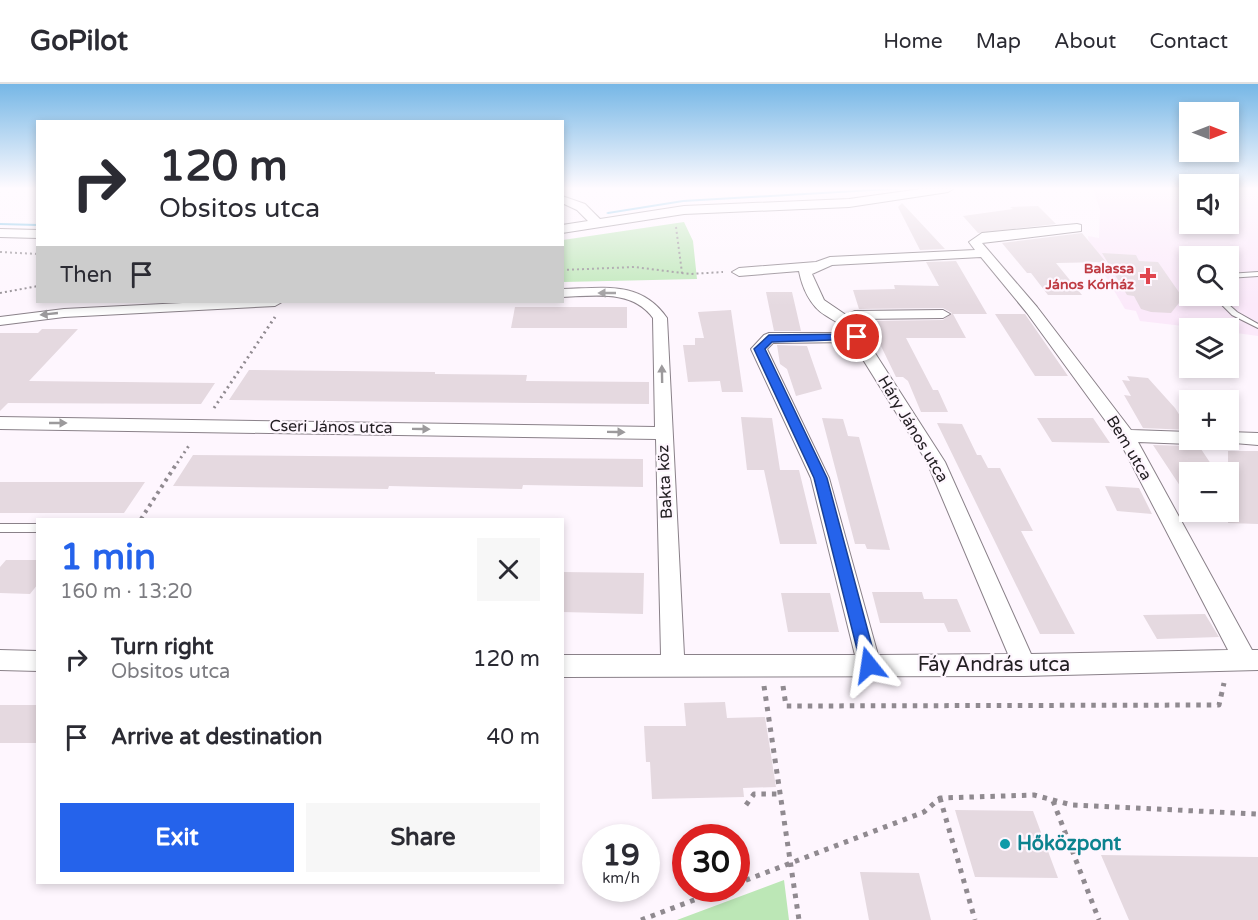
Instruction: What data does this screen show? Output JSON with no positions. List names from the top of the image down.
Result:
{
  "streets": {
    "street": [
      "Cseri János utca",
      "Háry János utca",
      "Bem utca",
      "Bakta köz",
      "Fáy András utca"
    ]
  },
  "crossings": [
    ["Cseri János utca", "Bakta köz"],
    ["Háry János utca", "Fáy András utca"],
    ["Bem utca", "Fáy András utca"],
    ["Bakta köz", "Fáy András utca"]
  ],
  "places": {
    "health": ["Balassa János Kórház"],
    "other": ["Hőközpont"]
  },
  "north": "right",
  "page": {
    "header": "GoPilot",
    "nav": [
      "Home",
      "Map",
      "About",
      "Contact"
    ],
    "map_buttons": ["+", "−"],
    "turn": ["120 m", "Obsitos utca"],
    "then": "Then",
    "heading": ["1 min", "160 m · 13:20"],
    "list": [
      {
        "name": "Turn right",
        "note": "Obsitos utca",
        "value": "120 m"
      },
      {
        "name": "Arrive at destination",
        "value": "40 m"
      }
    ],
    "buttons": ["Exit", "Share"],
    "speed": "19 km/h",
    "limit": "30"
  }
}
